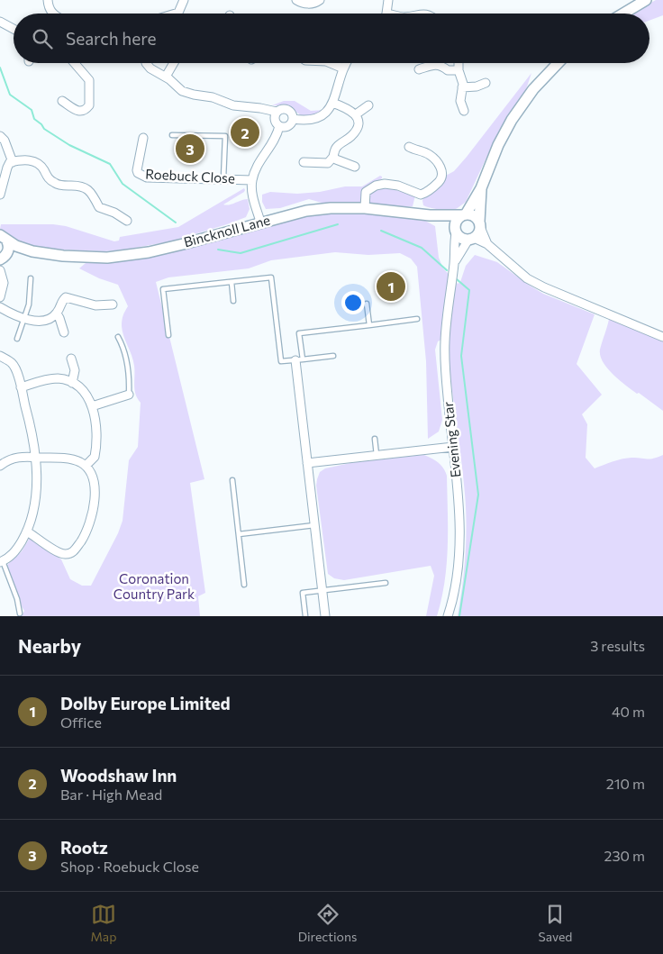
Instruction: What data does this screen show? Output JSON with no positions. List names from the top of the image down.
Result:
{
  "streets": {
    "street": ["Roebuck Close", "Bincknoll Lane", "Evening Star"]
  },
  "crossings": [
    ["Bincknoll Lane", "Evening Star"]
  ],
  "parks": ["Coronation Country Park"],
  "page": {
    "search": "Search here",
    "pins": ["2", "3", "1"],
    "heading": ["Nearby", "3 results"],
    "list": [
      {
        "mark": "1",
        "name": "Dolby Europe Limited",
        "note": "Office",
        "value": "40 m"
      },
      {
        "mark": "2",
        "name": "Woodshaw Inn",
        "note": "Bar · High Mead",
        "value": "210 m"
      },
      {
        "mark": "3",
        "name": "Rootz",
        "note": "Shop · Roebuck Close",
        "value": "230 m"
      }
    ],
    "nav": ["Map", "Directions", "Saved"]
  }
}
